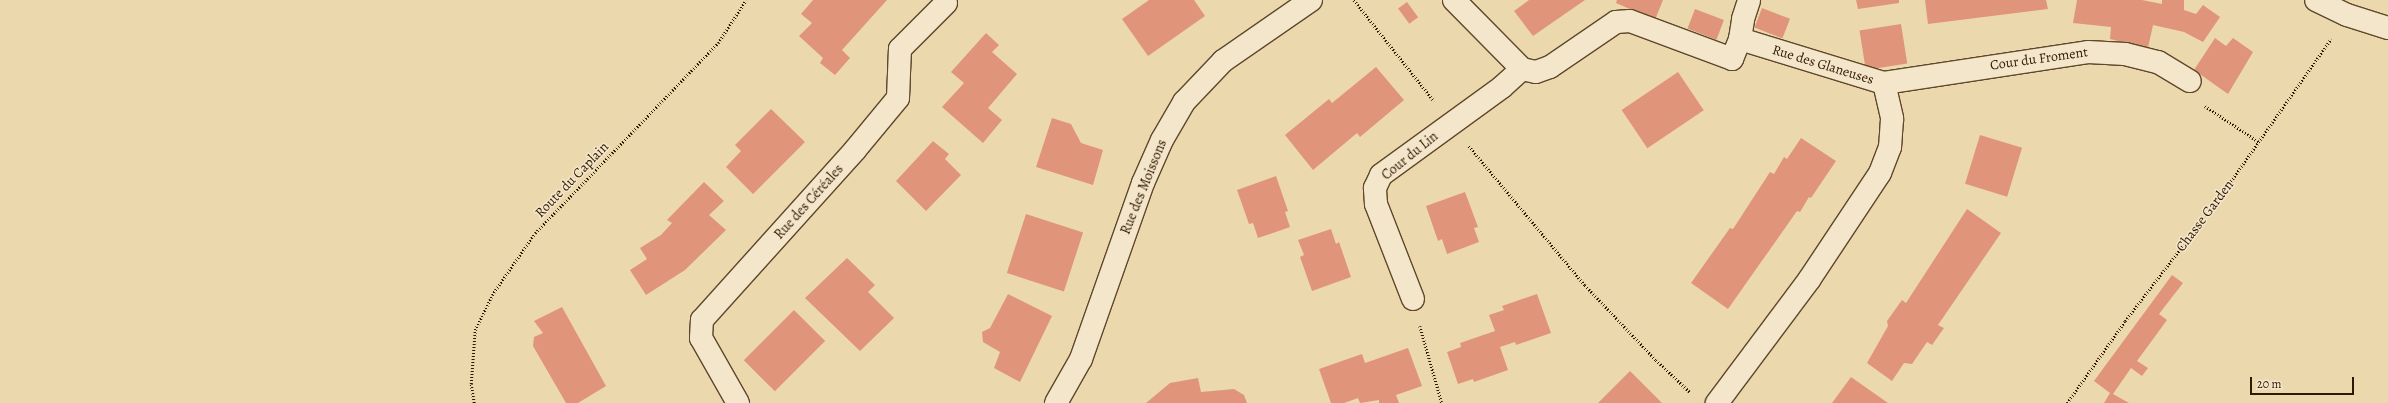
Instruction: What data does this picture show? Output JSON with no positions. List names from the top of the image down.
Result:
{
  "streets": {
    "street": [
      "Cour du Froment",
      "Rue des Glaneuses",
      "Cour du Lin",
      "Rue des Moissons",
      "Rue des Céréales"
    ],
    "path": ["Route du Caplain", "Chasse Garden"]
  },
  "crossings": [
    ["Cour du Froment", "Rue des Glaneuses"]
  ],
  "scale_bar": "20 m"
}
